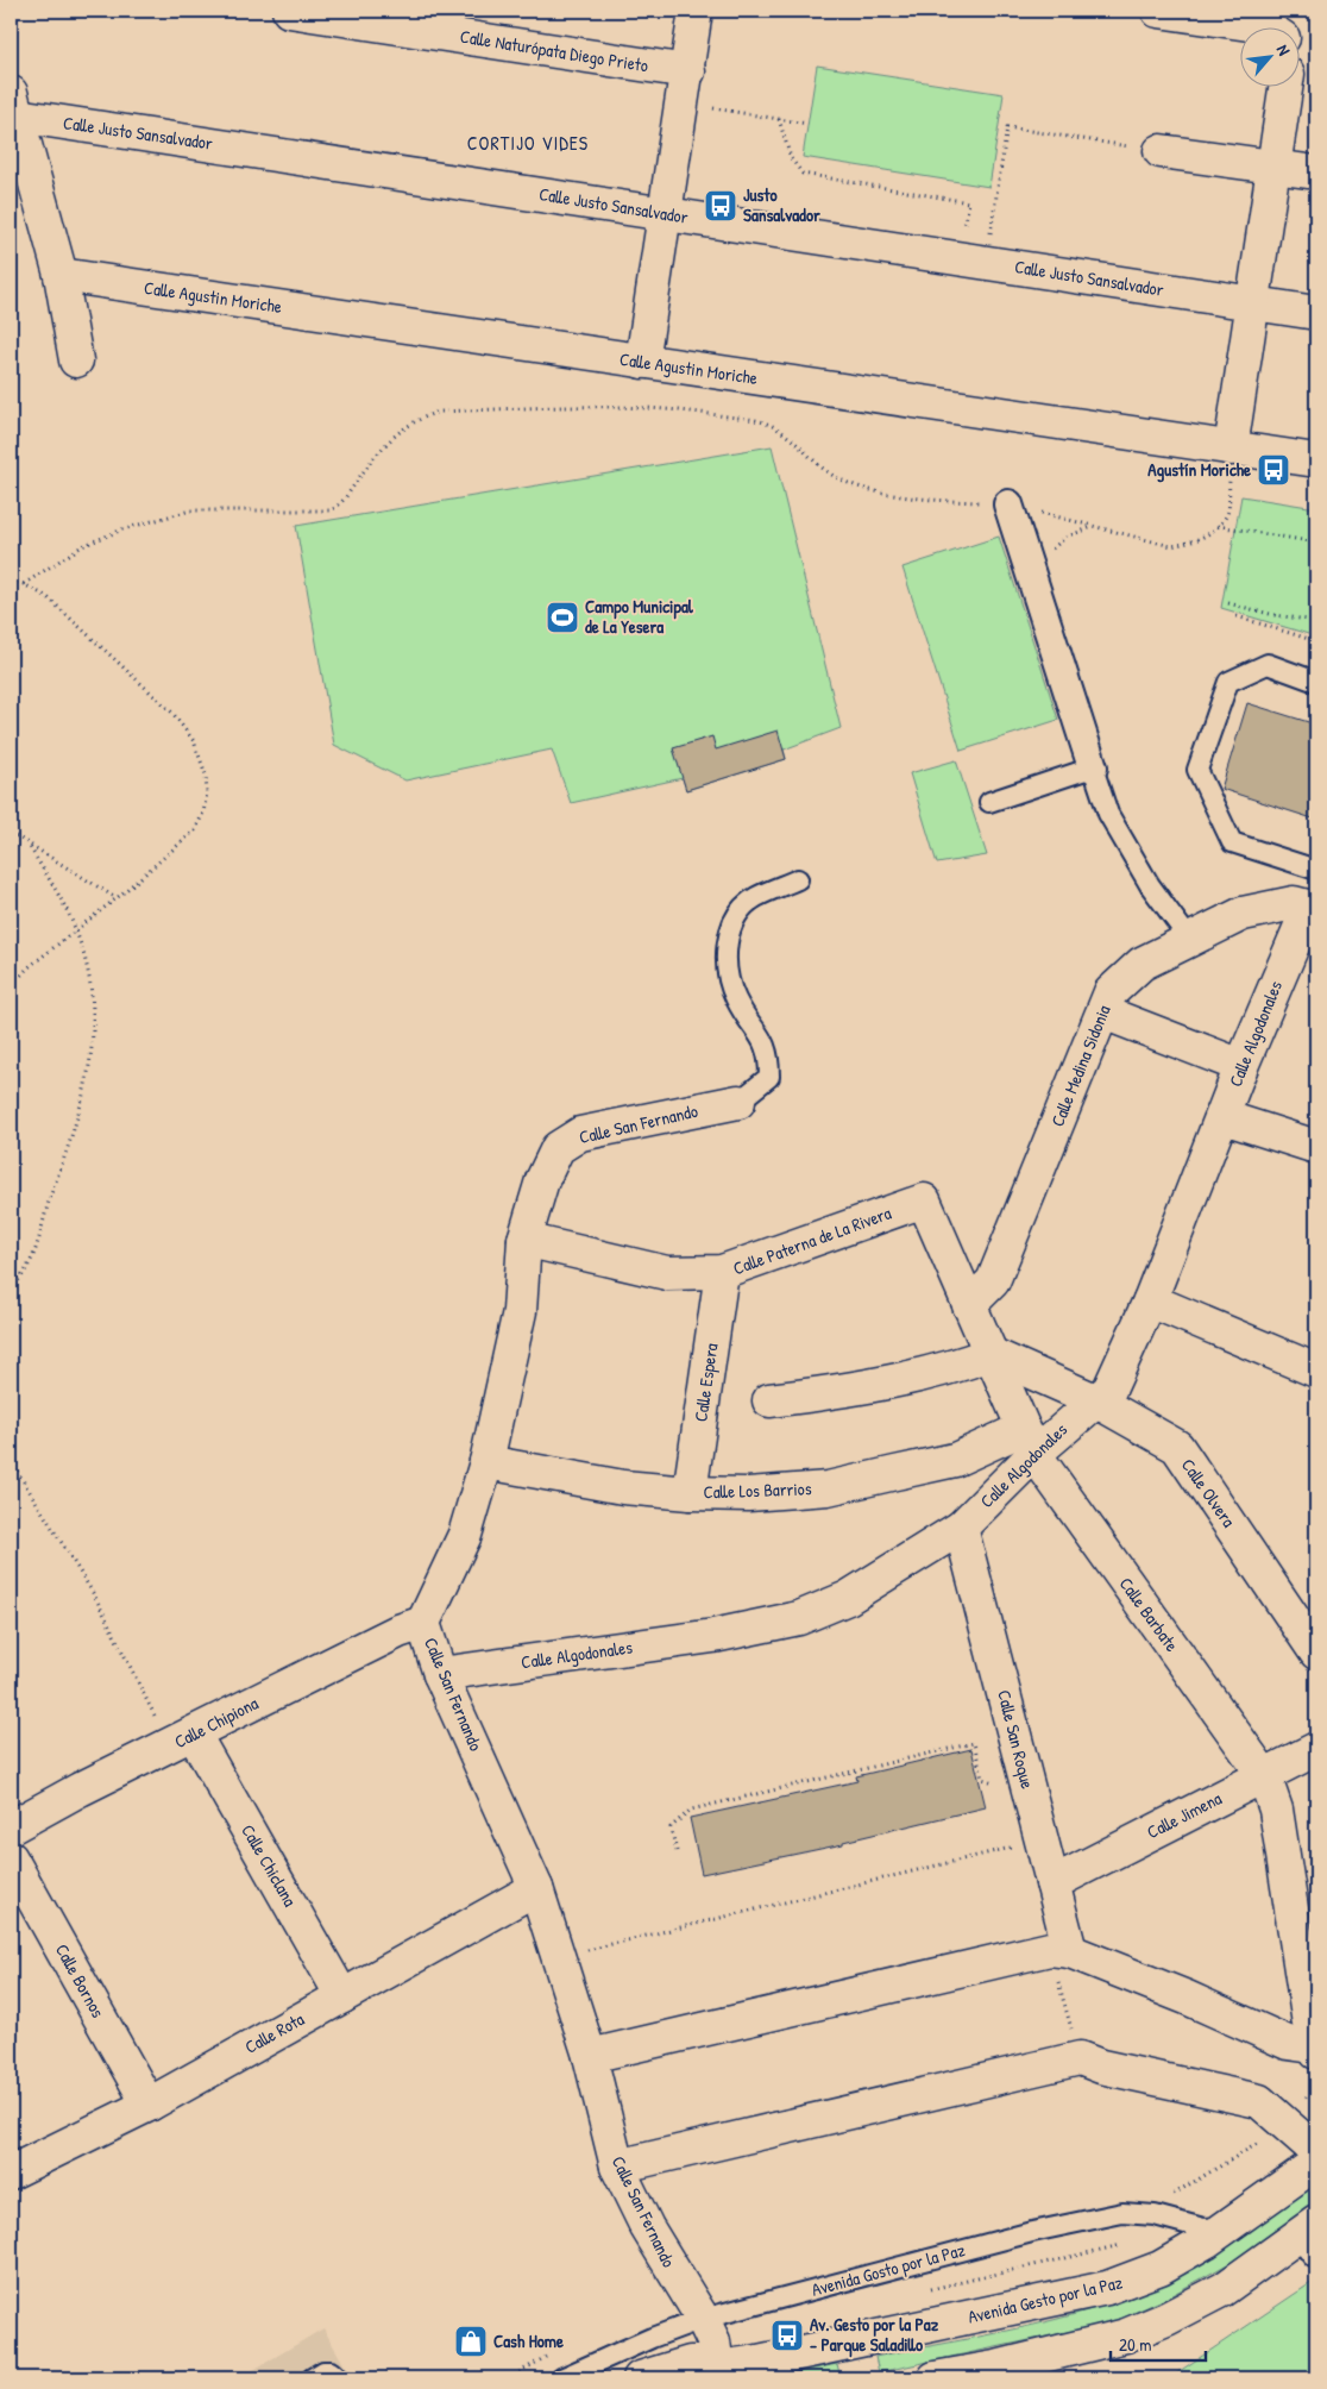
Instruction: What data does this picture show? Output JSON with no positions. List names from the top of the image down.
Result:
{
  "streets": {
    "street": [
      "Calle Naturópata Diego Prieto",
      "Calle Justo Sansalvador",
      "Calle Agustin Moriche",
      "Calle Algodonales",
      "Calle Medina Sidonia",
      "Calle San Fernando",
      "Calle Paterna de La Rivera",
      "Calle Espera",
      "Calle Los Barrios",
      "Calle Olvera",
      "Calle Barbate",
      "Calle Chipiona",
      "Calle San Roque",
      "Calle Jimena",
      "Calle Chiclana",
      "Calle Bornos",
      "Calle Rota",
      "Avenida Gesto por la Paz"
    ],
    "lane": ["Avenida Gosto por la Paz"]
  },
  "crossings": [
    ["Calle Algodonales", "Calle Medina Sidonia"],
    ["Calle Algodonales", "Calle San Fernando"],
    ["Calle Algodonales", "Calle Los Barrios"],
    ["Calle Algodonales", "Calle Olvera"],
    ["Calle Algodonales", "Calle Barbate"],
    ["Calle Algodonales", "Calle San Roque"],
    ["Calle Medina Sidonia", "Calle Barbate"],
    ["Calle San Fernando", "Calle Paterna de La Rivera"],
    ["Calle San Fernando", "Calle Los Barrios"],
    ["Calle San Fernando", "Calle Chipiona"],
    ["Calle San Fernando", "Calle Rota"],
    ["Calle San Fernando", "Avenida Gosto por la Paz"],
    ["Calle San Fernando", "Avenida Gesto por la Paz"],
    ["Calle Paterna de La Rivera", "Calle Espera"],
    ["Calle Paterna de La Rivera", "Calle Barbate"],
    ["Calle Espera", "Calle Los Barrios"],
    ["Calle Los Barrios", "Calle Barbate"],
    ["Calle Olvera", "Calle Barbate"],
    ["Calle Barbate", "Calle Jimena"],
    ["Calle Chipiona", "Calle Chiclana"],
    ["Calle San Roque", "Calle Jimena"],
    ["Calle Chiclana", "Calle Rota"],
    ["Calle Bornos", "Calle Rota"],
    ["Avenida Gosto por la Paz", "Avenida Gesto por la Paz"]
  ],
  "districts": ["CORTIJO VIDES"],
  "places": {
    "bus stop": ["Justo Sansalvador", "Agustín Moriche", "Av. Gesto por la Paz - Parque Saladillo"],
    "sports": ["Campo Municipal de La Yesera"],
    "shop": ["Cash Home"]
  },
  "scale_bar": "20 m",
  "north": "top right"
}
